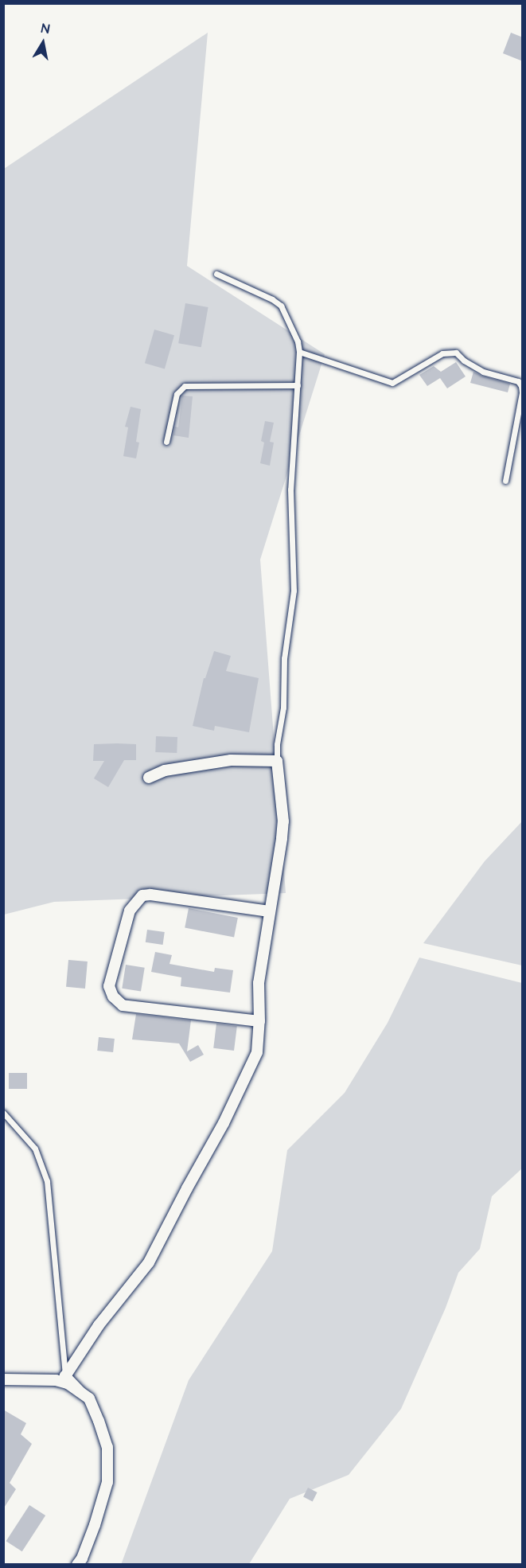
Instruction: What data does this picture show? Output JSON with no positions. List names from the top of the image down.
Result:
{
  "north": "top"
}
